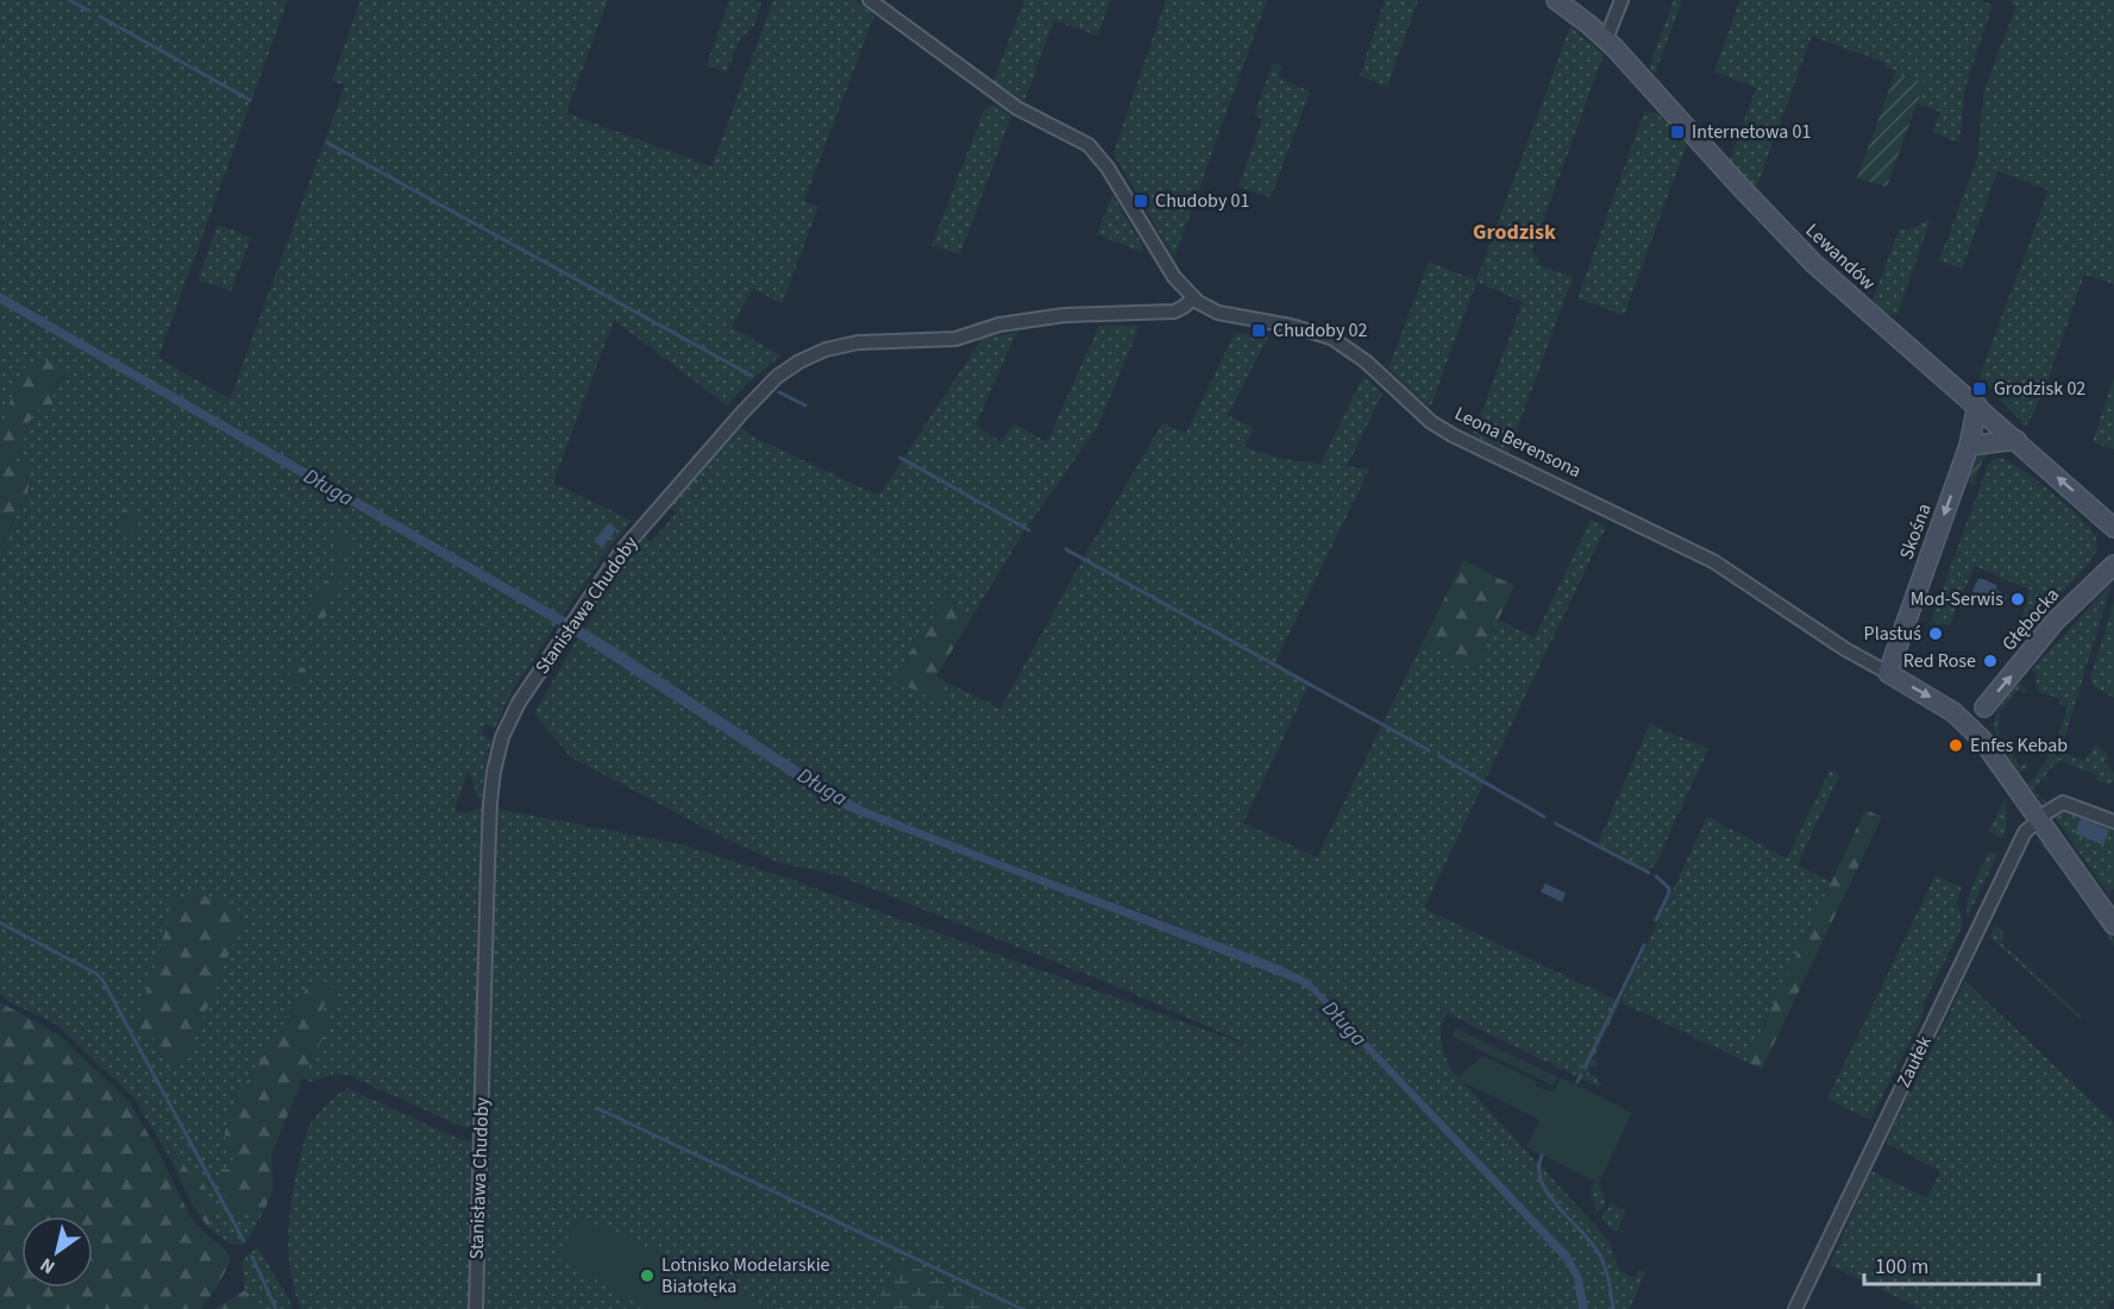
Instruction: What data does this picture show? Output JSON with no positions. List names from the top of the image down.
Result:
{
  "streets": {
    "street": [
      "Lewandów",
      "Leona Berensona",
      "Skośna",
      "Stanisława Chudoby",
      "Głębocka",
      "Zaułek"
    ]
  },
  "crossings": [
    ["Lewandów", "Skośna"],
    ["Leona Berensona", "Skośna"],
    ["Leona Berensona", "Stanisława Chudoby"],
    ["Leona Berensona", "Zaułek"]
  ],
  "one_way": ["Skośna", "Głębocka"],
  "districts": ["Grodzisk"],
  "water": ["Długa"],
  "places": {
    "transit": [
      "Internetowa 01",
      "Chudoby 01",
      "Chudoby 02",
      "Grodzisk 02"
    ],
    "other": [
      "Mod-Serwis",
      "Plastuś",
      "Red Rose",
      "Enfes Kebab",
      "Lotnisko Modelarskie Białołęka"
    ]
  },
  "scale_bar": "100 m",
  "north": "bottom left"
}
